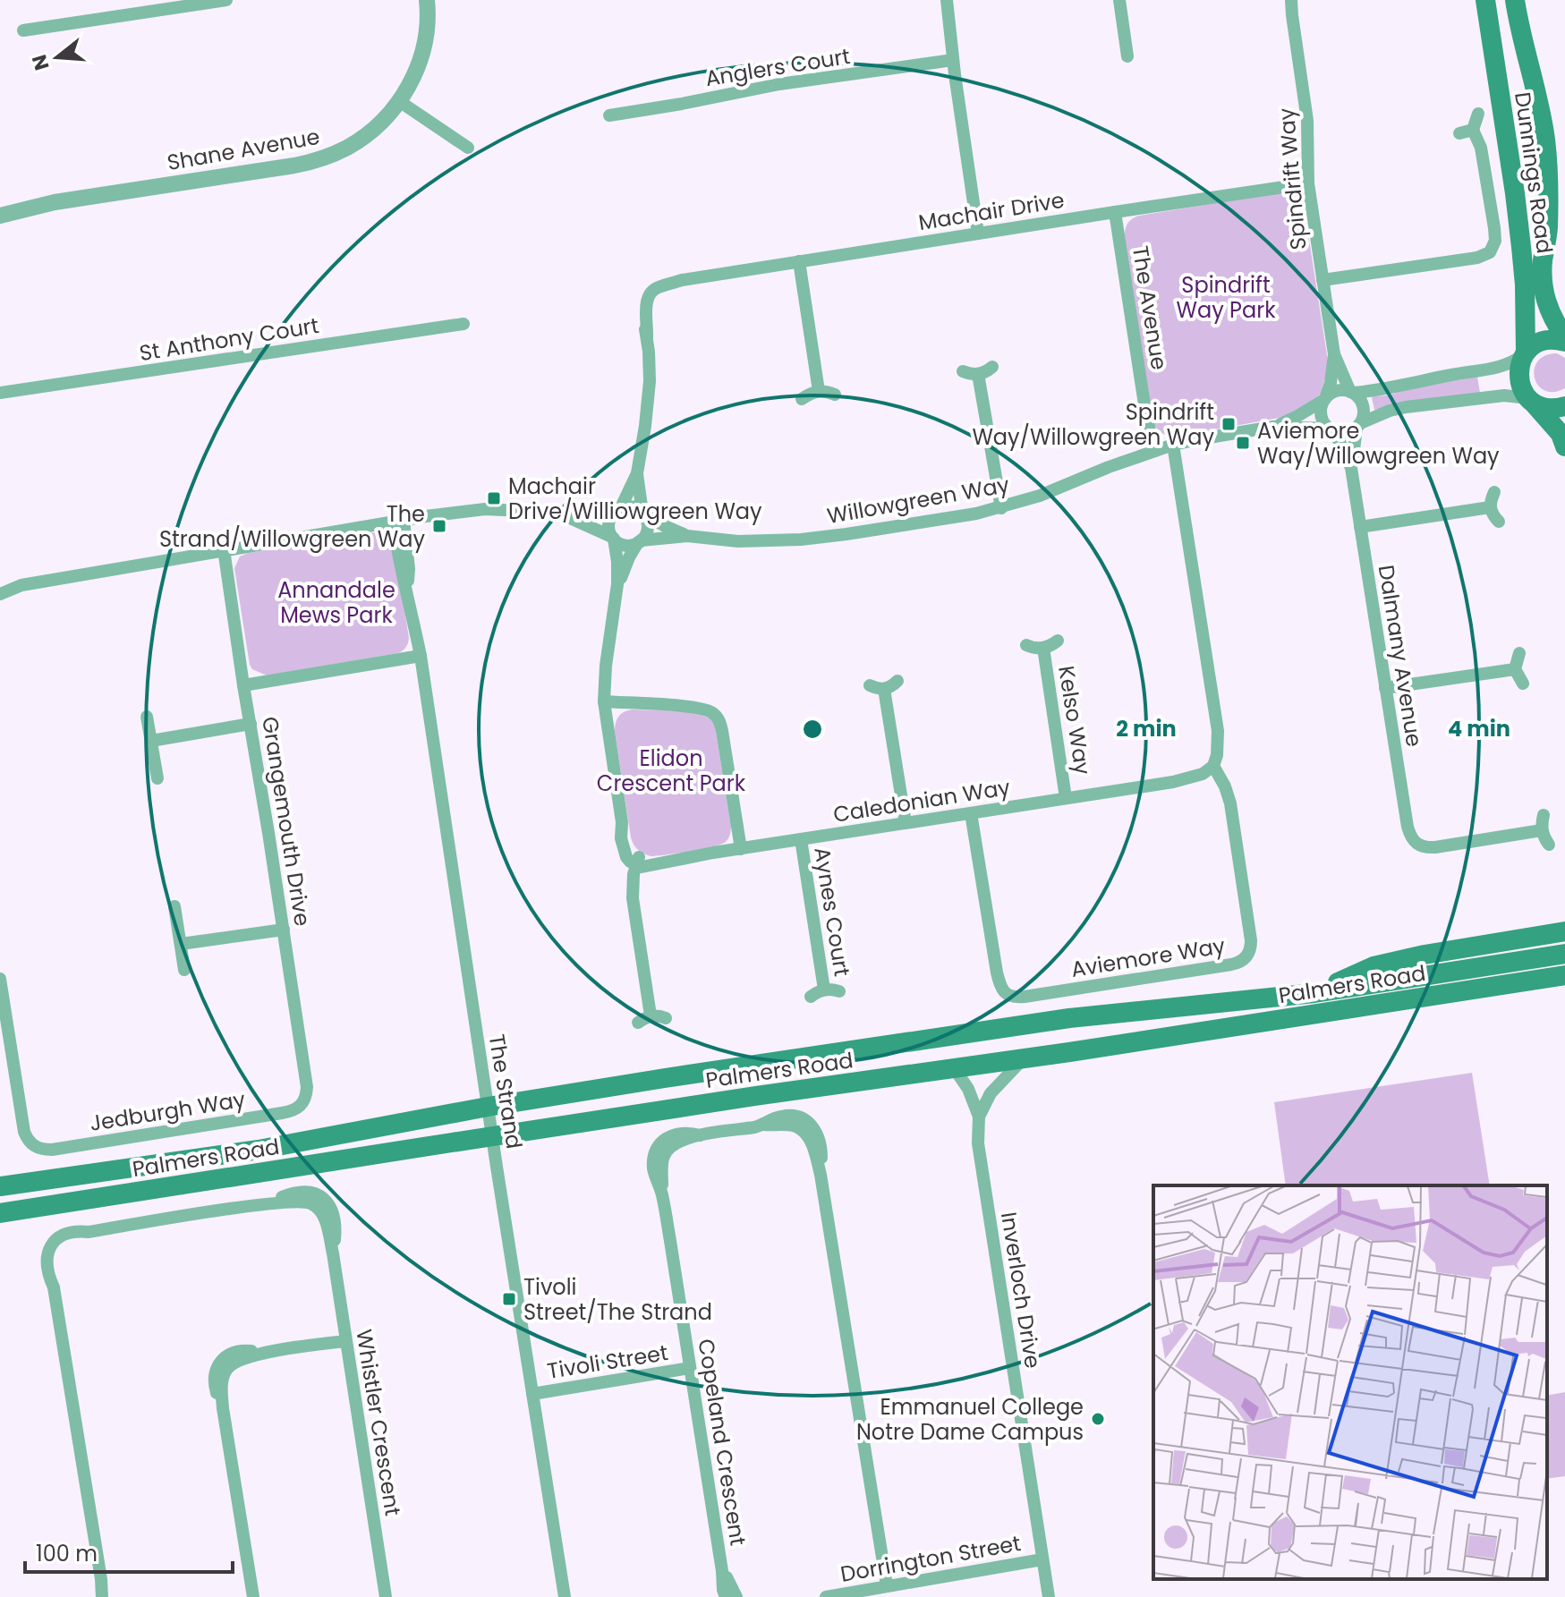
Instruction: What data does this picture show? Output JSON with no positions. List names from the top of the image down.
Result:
{
  "streets": {
    "main road": ["Dunnings Road", "Palmers Road"],
    "street": [
      "Anglers Court",
      "Shane Avenue",
      "Spindrift Way",
      "Machair Drive",
      "The Avenue",
      "St Anthony Court",
      "Willowgreen Way",
      "Dalmany Avenue",
      "Kelso Way",
      "Caledonian Way",
      "Grangemouth Drive",
      "Aynes Court",
      "Aviemore Way",
      "The Strand",
      "Jedburgh Way",
      "Inverloch Drive",
      "Tivoli Street",
      "Whistler Crescent",
      "Copeland Crescent",
      "Dorrington Street"
    ]
  },
  "crossings": [
    ["Spindrift Way", "Machair Drive"],
    ["Spindrift Way", "Willowgreen Way"],
    ["Spindrift Way", "Dalmany Avenue"],
    ["Machair Drive", "The Avenue"],
    ["Machair Drive", "Willowgreen Way"],
    ["The Avenue", "Willowgreen Way"],
    ["Willowgreen Way", "Dalmany Avenue"],
    ["Willowgreen Way", "Aviemore Way"],
    ["Kelso Way", "Caledonian Way"],
    ["Caledonian Way", "Aynes Court"],
    ["Caledonian Way", "Aviemore Way"],
    ["Grangemouth Drive", "Jedburgh Way"],
    ["Palmers Road", "The Strand"],
    ["Palmers Road", "Inverloch Drive"],
    ["The Strand", "Tivoli Street"],
    ["Inverloch Drive", "Dorrington Street"],
    ["Tivoli Street", "Copeland Crescent"],
    ["Copeland Crescent", "Dorrington Street"]
  ],
  "parks": ["Spindrift Way Park", "Annandale Mews Park", "Elidon Crescent Park"],
  "places": {
    "transit": [
      "Spindrift Way/Willowgreen Way",
      "Aviemore Way/Willowgreen Way",
      "Machair Drive/Williowgreen Way",
      "The Strand/Willowgreen Way",
      "Tivoli Street/The Strand"
    ],
    "other": ["Emmanuel College Notre Dame Campus"]
  },
  "scale_bar": "100 m",
  "north": "left",
  "rings": ["2 min", "4 min"]
}
